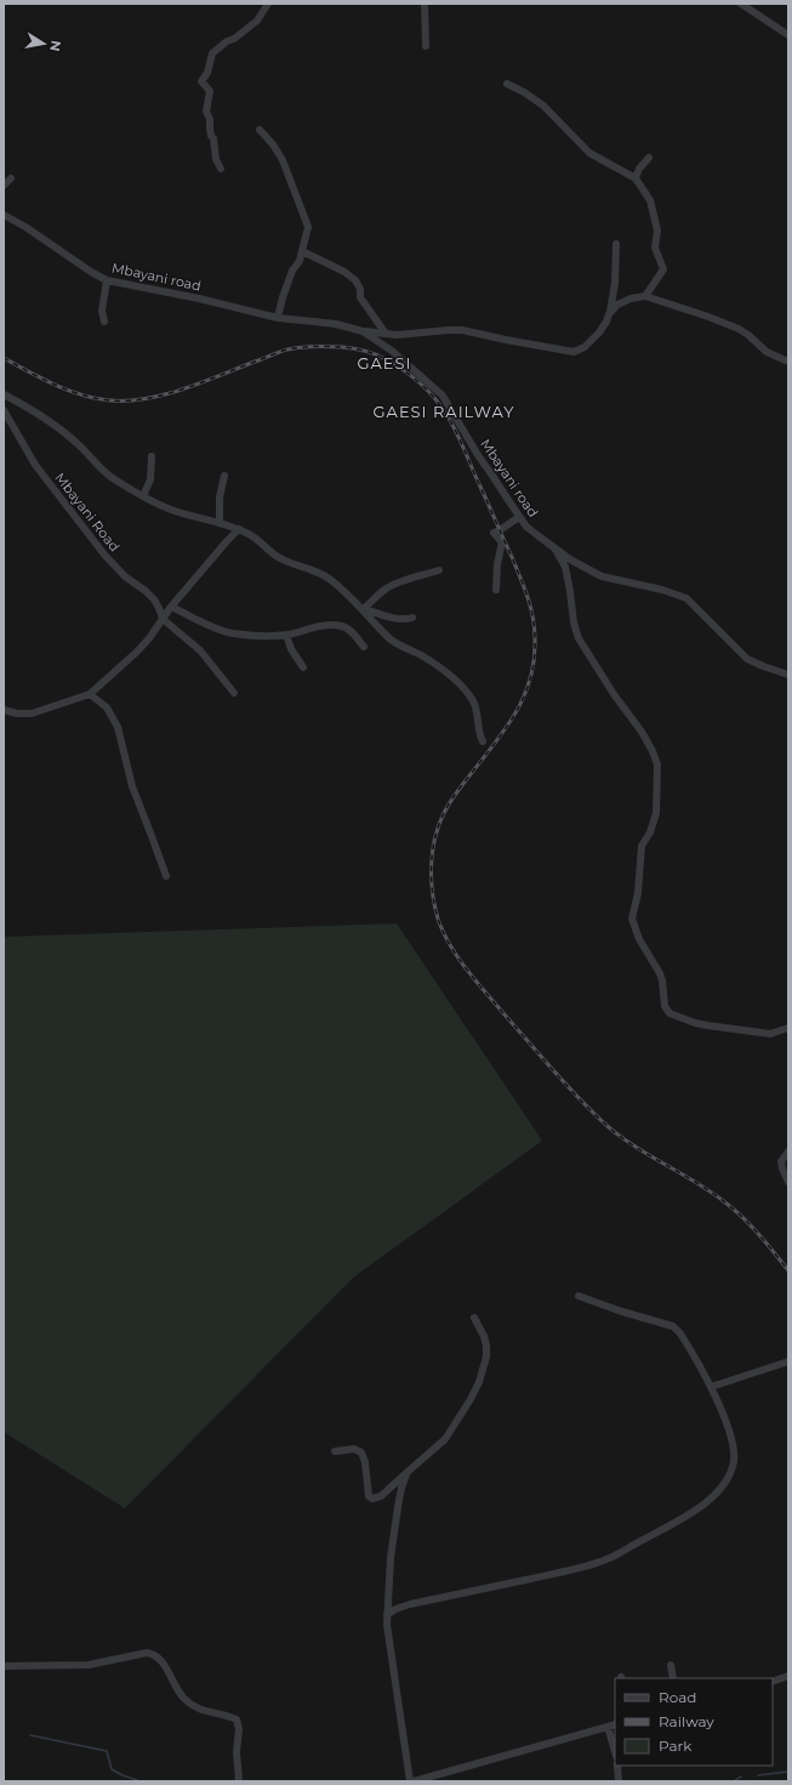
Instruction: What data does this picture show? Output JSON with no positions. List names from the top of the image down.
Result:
{
  "streets": {
    "street": ["Mbayani road", "Mbayani Road"]
  },
  "districts": ["GAESI", "GAESI RAILWAY"],
  "legend": ["Road", "Railway", "Park"],
  "north": "right"
}
